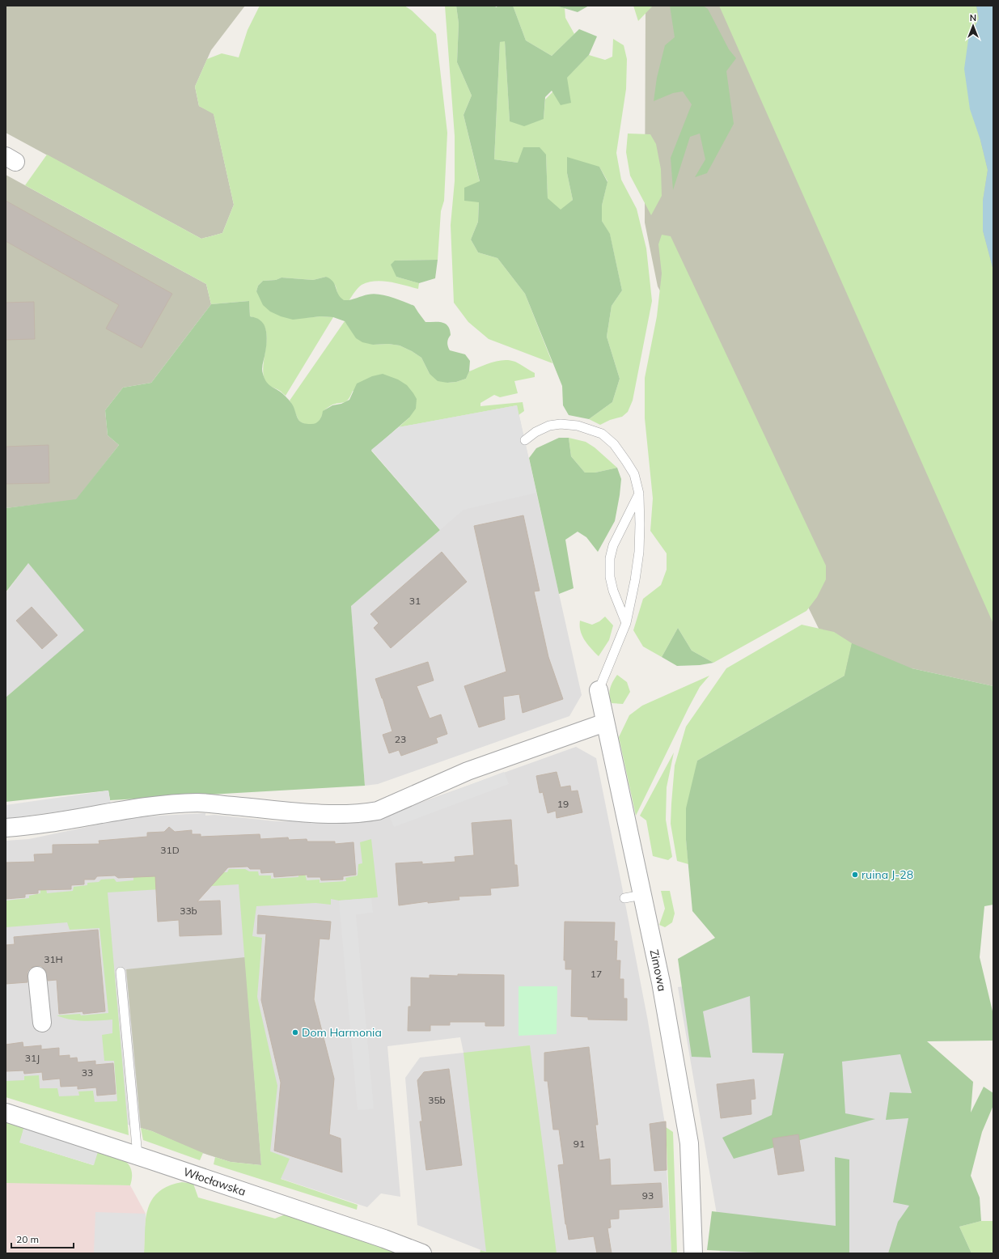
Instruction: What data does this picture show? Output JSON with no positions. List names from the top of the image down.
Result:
{
  "streets": {
    "street": ["Zimowa", "Włocławska"]
  },
  "places": ["ruina J-28", "Dom Harmonia"],
  "house_numbers": [
    "31",
    "23",
    "19",
    "31D",
    "33b",
    "31H",
    "17",
    "31J",
    "33",
    "35b",
    "91",
    "93"
  ],
  "scale_bar": "20 m",
  "north": "top"
}
